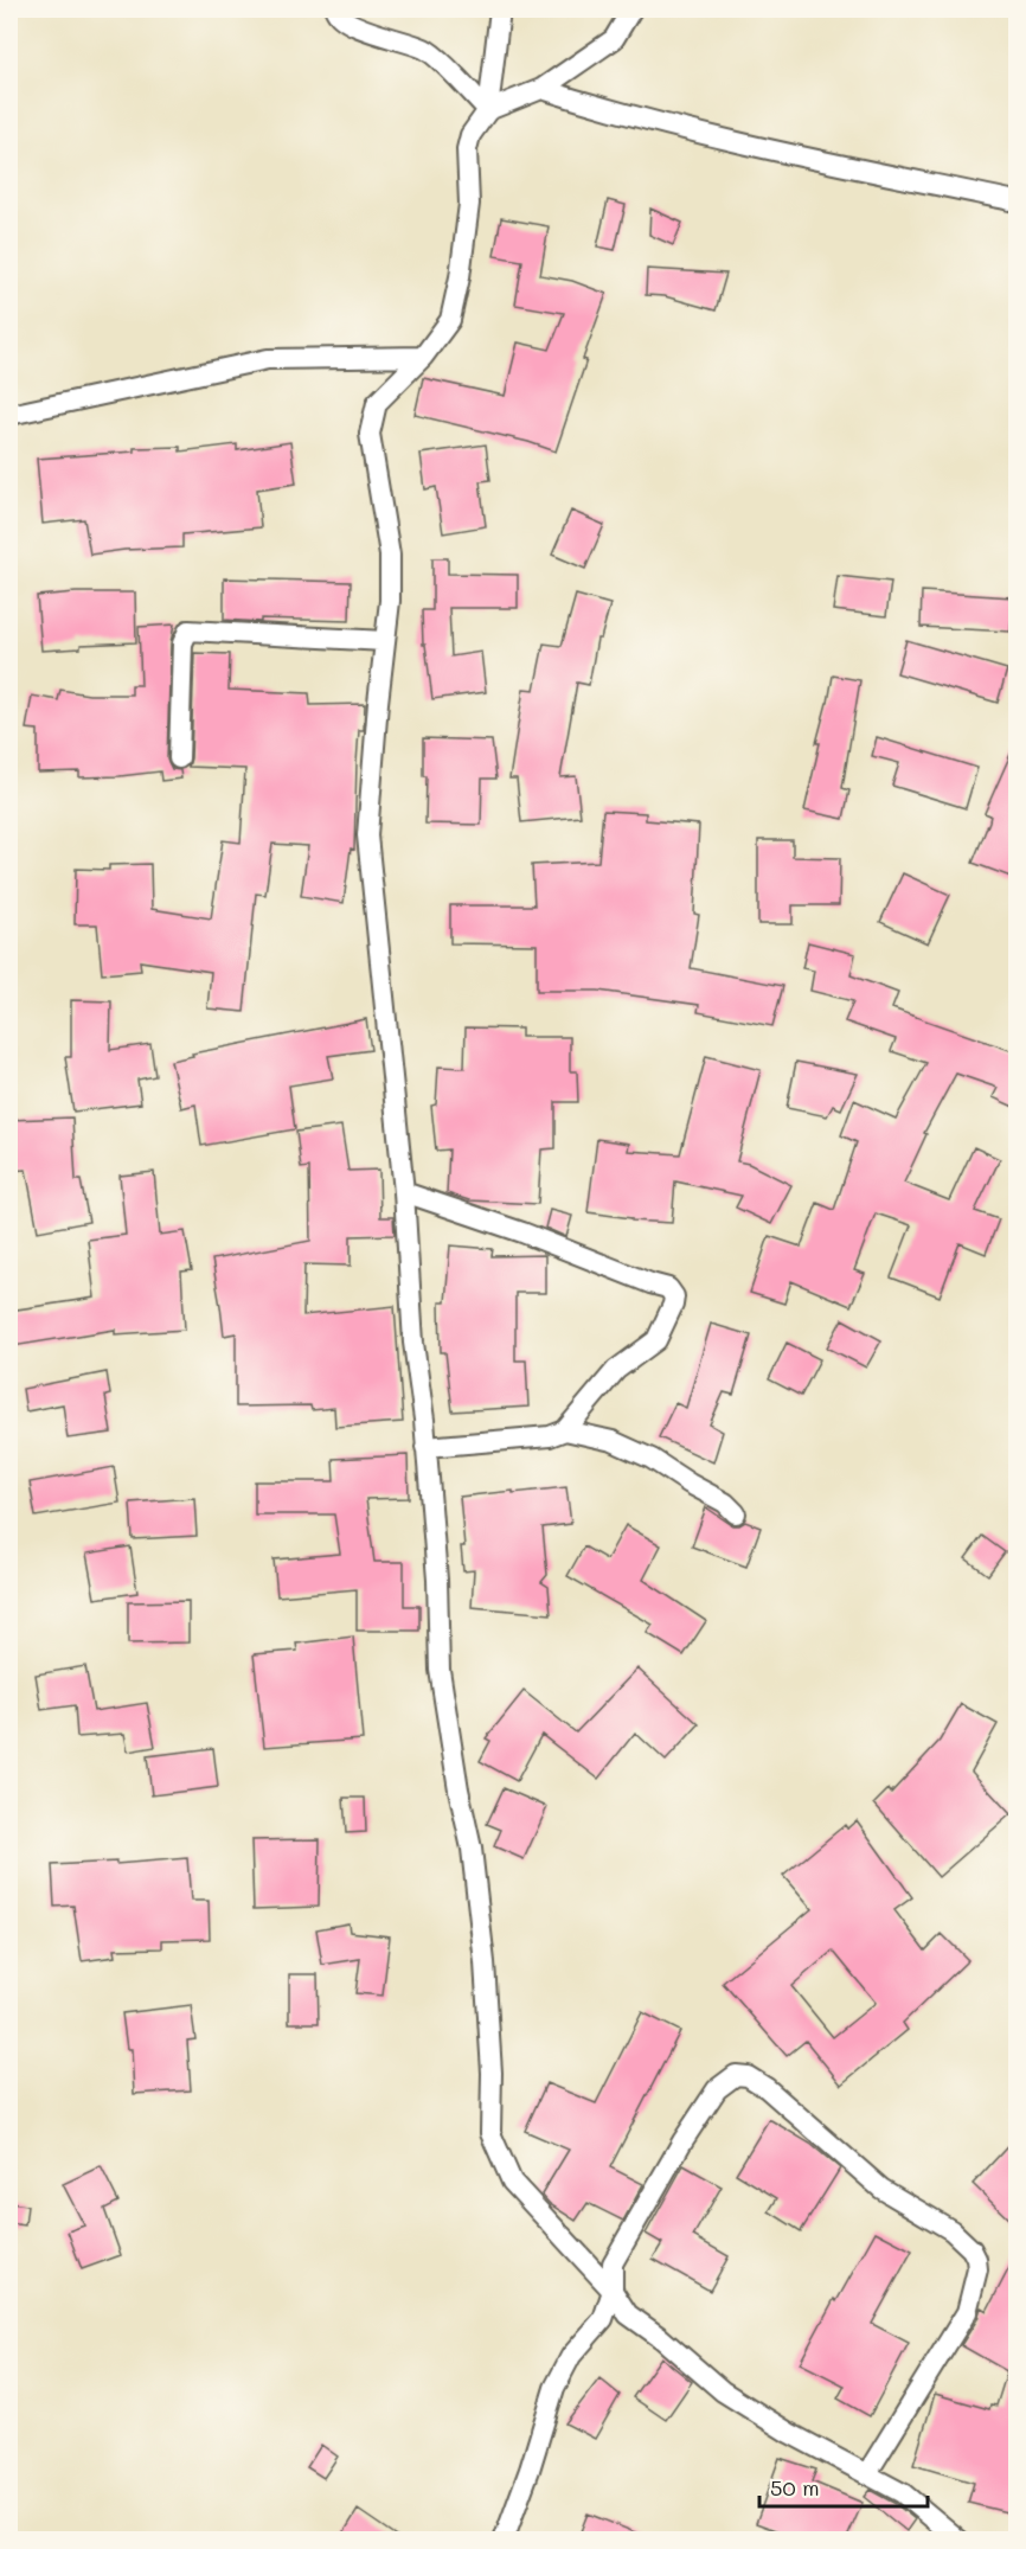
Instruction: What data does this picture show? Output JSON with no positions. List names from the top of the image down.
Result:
{
  "scale_bar": "50 m"
}
